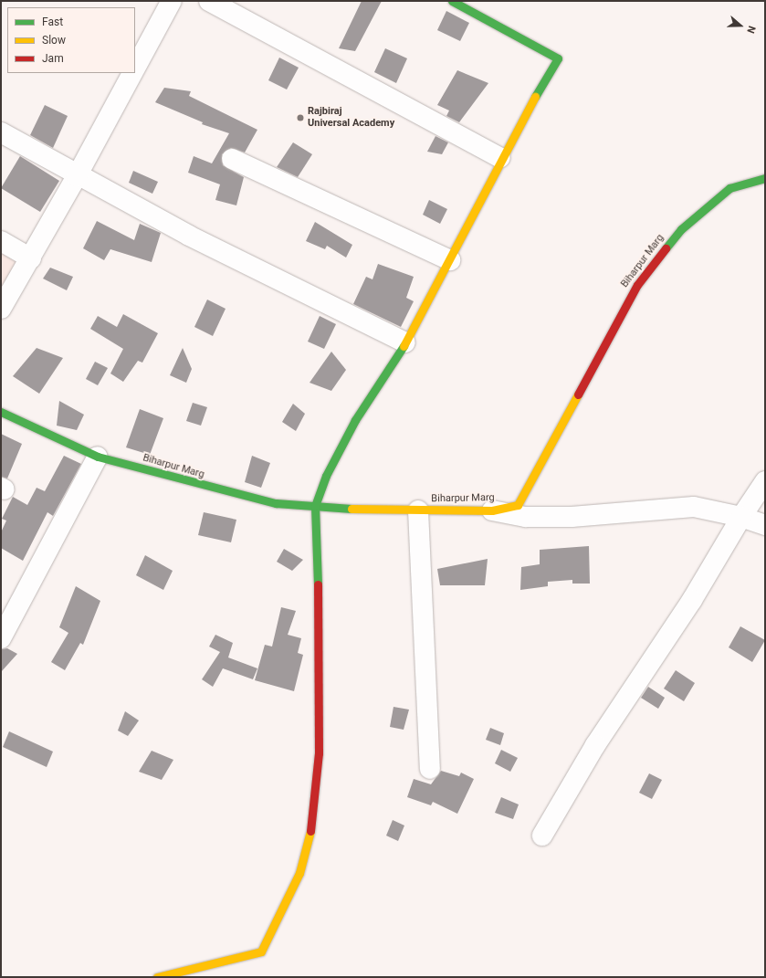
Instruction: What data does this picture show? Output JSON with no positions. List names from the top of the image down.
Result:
{
  "streets": {
    "street": ["Biharpur Marg"]
  },
  "places": ["Rajbiraj Universal Academy"],
  "legend": ["Fast", "Slow", "Jam"],
  "north": "right"
}
